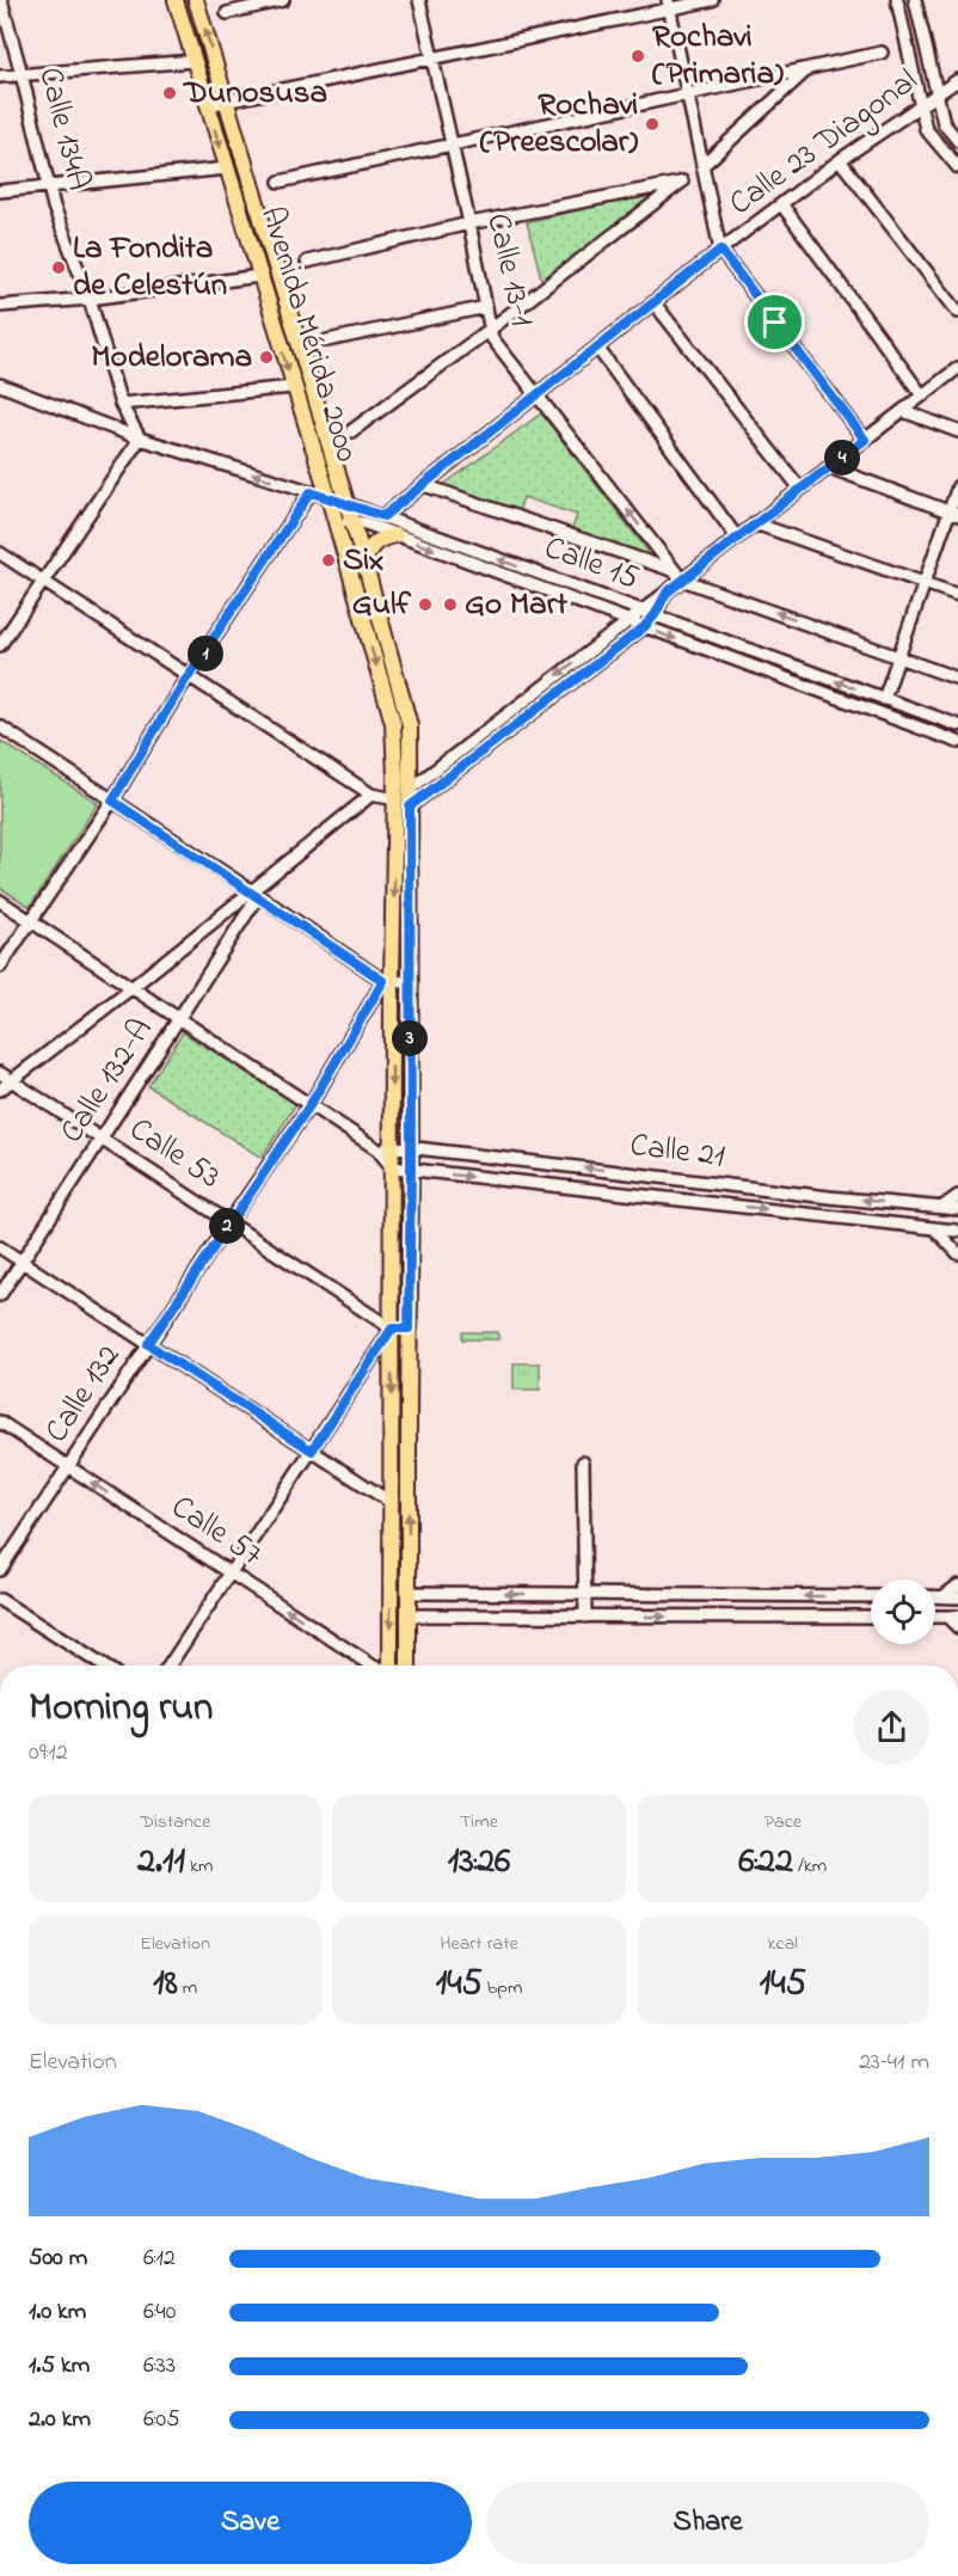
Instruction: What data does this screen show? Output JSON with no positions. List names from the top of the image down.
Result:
{
  "streets": {
    "main road": ["Avenida Mérida 2000"],
    "street": [
      "Calle 134A",
      "Calle 23 Diagonal",
      "Calle 13-1",
      "Calle 15",
      "Calle 132-A",
      "Calle 21",
      "Calle 53",
      "Calle 132",
      "Calle 57"
    ]
  },
  "crossings": [
    ["Calle 134A", "Calle 15"],
    ["Calle 23 Diagonal", "Calle 13-1"],
    ["Calle 23 Diagonal", "Calle 15"],
    ["Avenida Mérida 2000", "Calle 15"],
    ["Avenida Mérida 2000", "Calle 21"],
    ["Avenida Mérida 2000", "Calle 53"],
    ["Avenida Mérida 2000", "Calle 132"],
    ["Calle 132-A", "Calle 53"],
    ["Calle 53", "Calle 132"],
    ["Calle 132", "Calle 57"]
  ],
  "one_way": ["Calle 57"],
  "places": [
    "Rochavi (Primaria)",
    "Dunosusa",
    "Rochavi (Preescolar)",
    "La Fondita de Celestún",
    "Modelorama",
    "Six",
    "Gulf",
    "Go Mart"
  ],
  "page": {
    "pins": [
      "4",
      "1",
      "3",
      "2"
    ],
    "heading": ["Morning run", "09:12"],
    "stats": [
      ["Distance", "2.11 km"],
      ["Time", "13:26"],
      ["Pace", "6:22 /km"],
      ["Elevation", "18 m"],
      ["Heart rate", "145 bpm"],
      ["kcal", "145"]
    ],
    "chart": ["Elevation", "23–41 m"],
    "list": [
      {
        "name": "500 m",
        "note": "6:12"
      },
      {
        "name": "1.0 km",
        "note": "6:40"
      },
      {
        "name": "1.5 km",
        "note": "6:33"
      },
      {
        "name": "2.0 km",
        "note": "6:05"
      }
    ],
    "buttons": ["Save", "Share"]
  }
}
